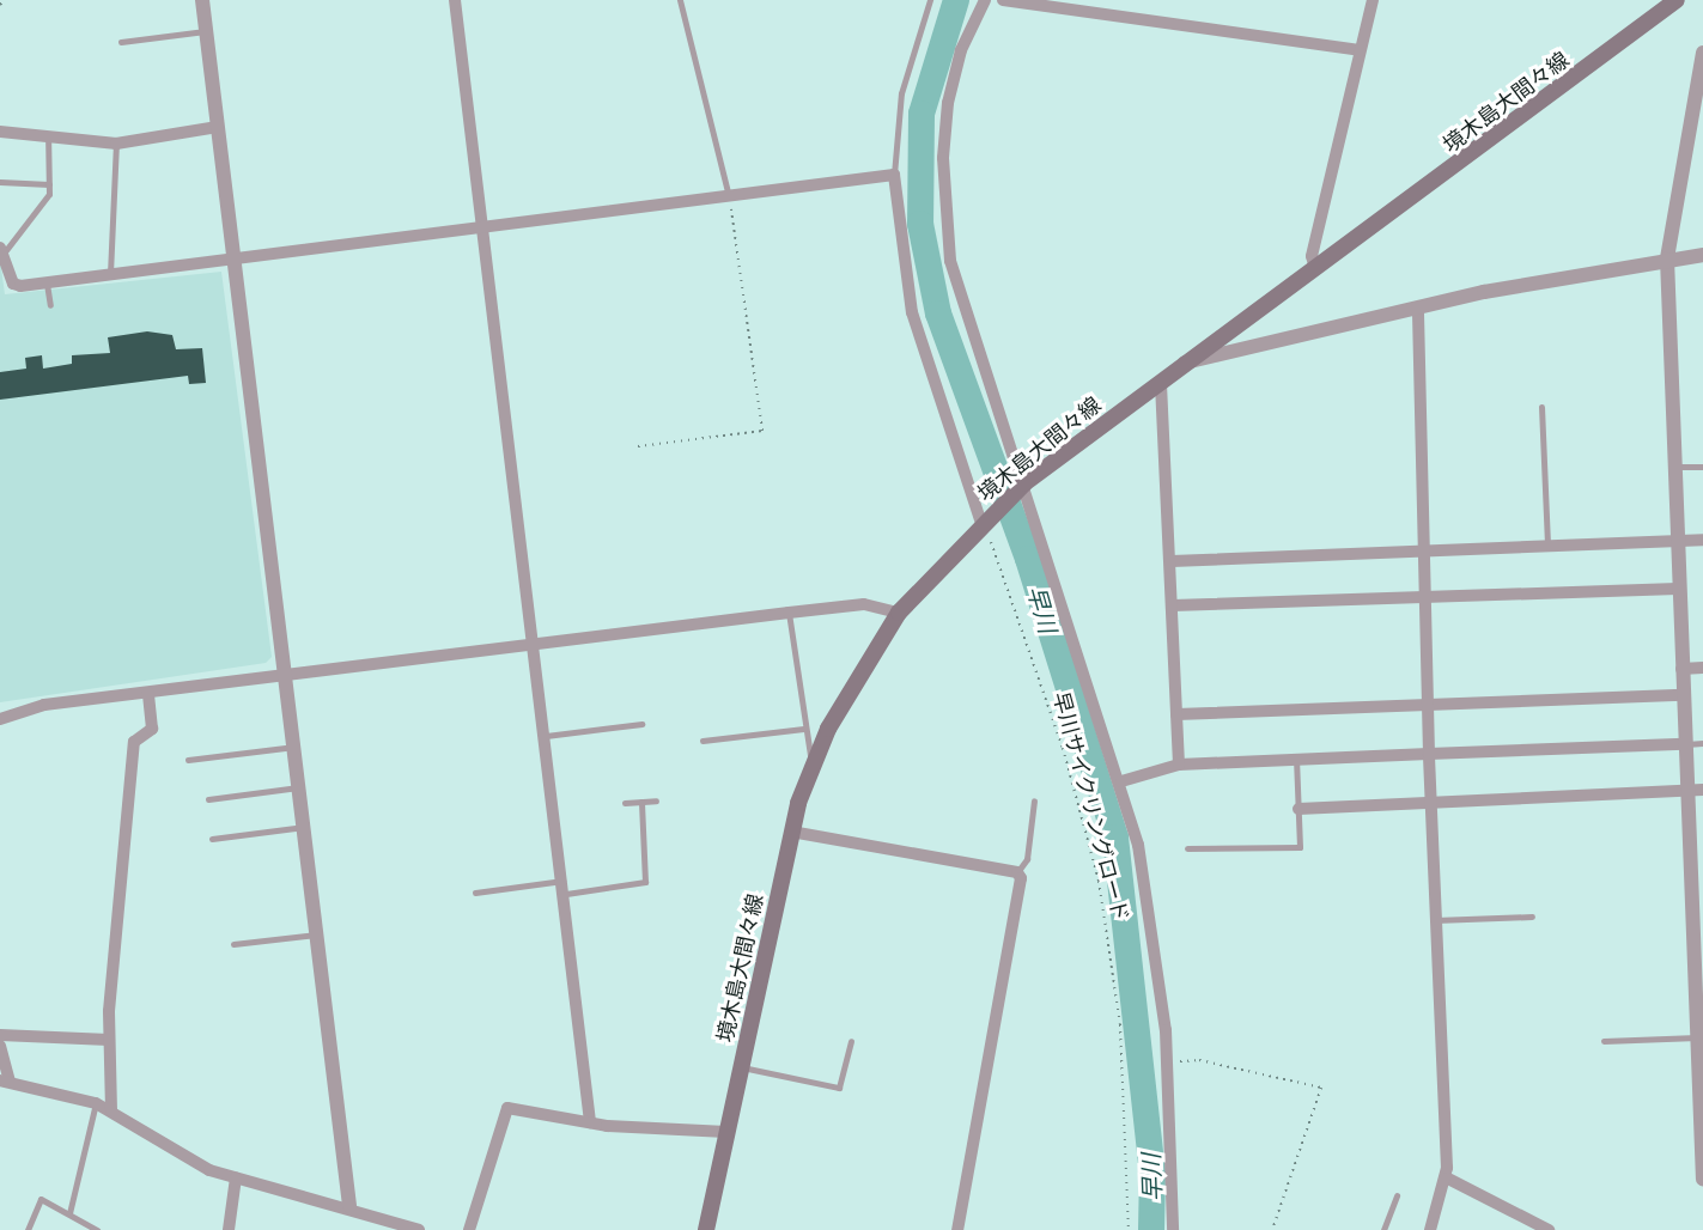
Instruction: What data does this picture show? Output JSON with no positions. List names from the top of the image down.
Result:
{
  "streets": {
    "main road": ["境木島大間々線"],
    "path": ["早川サイクリングロード"]
  },
  "crossings": [
    ["境木島大間々線", "早川サイクリングロード"]
  ],
  "water": ["早川"]
}
